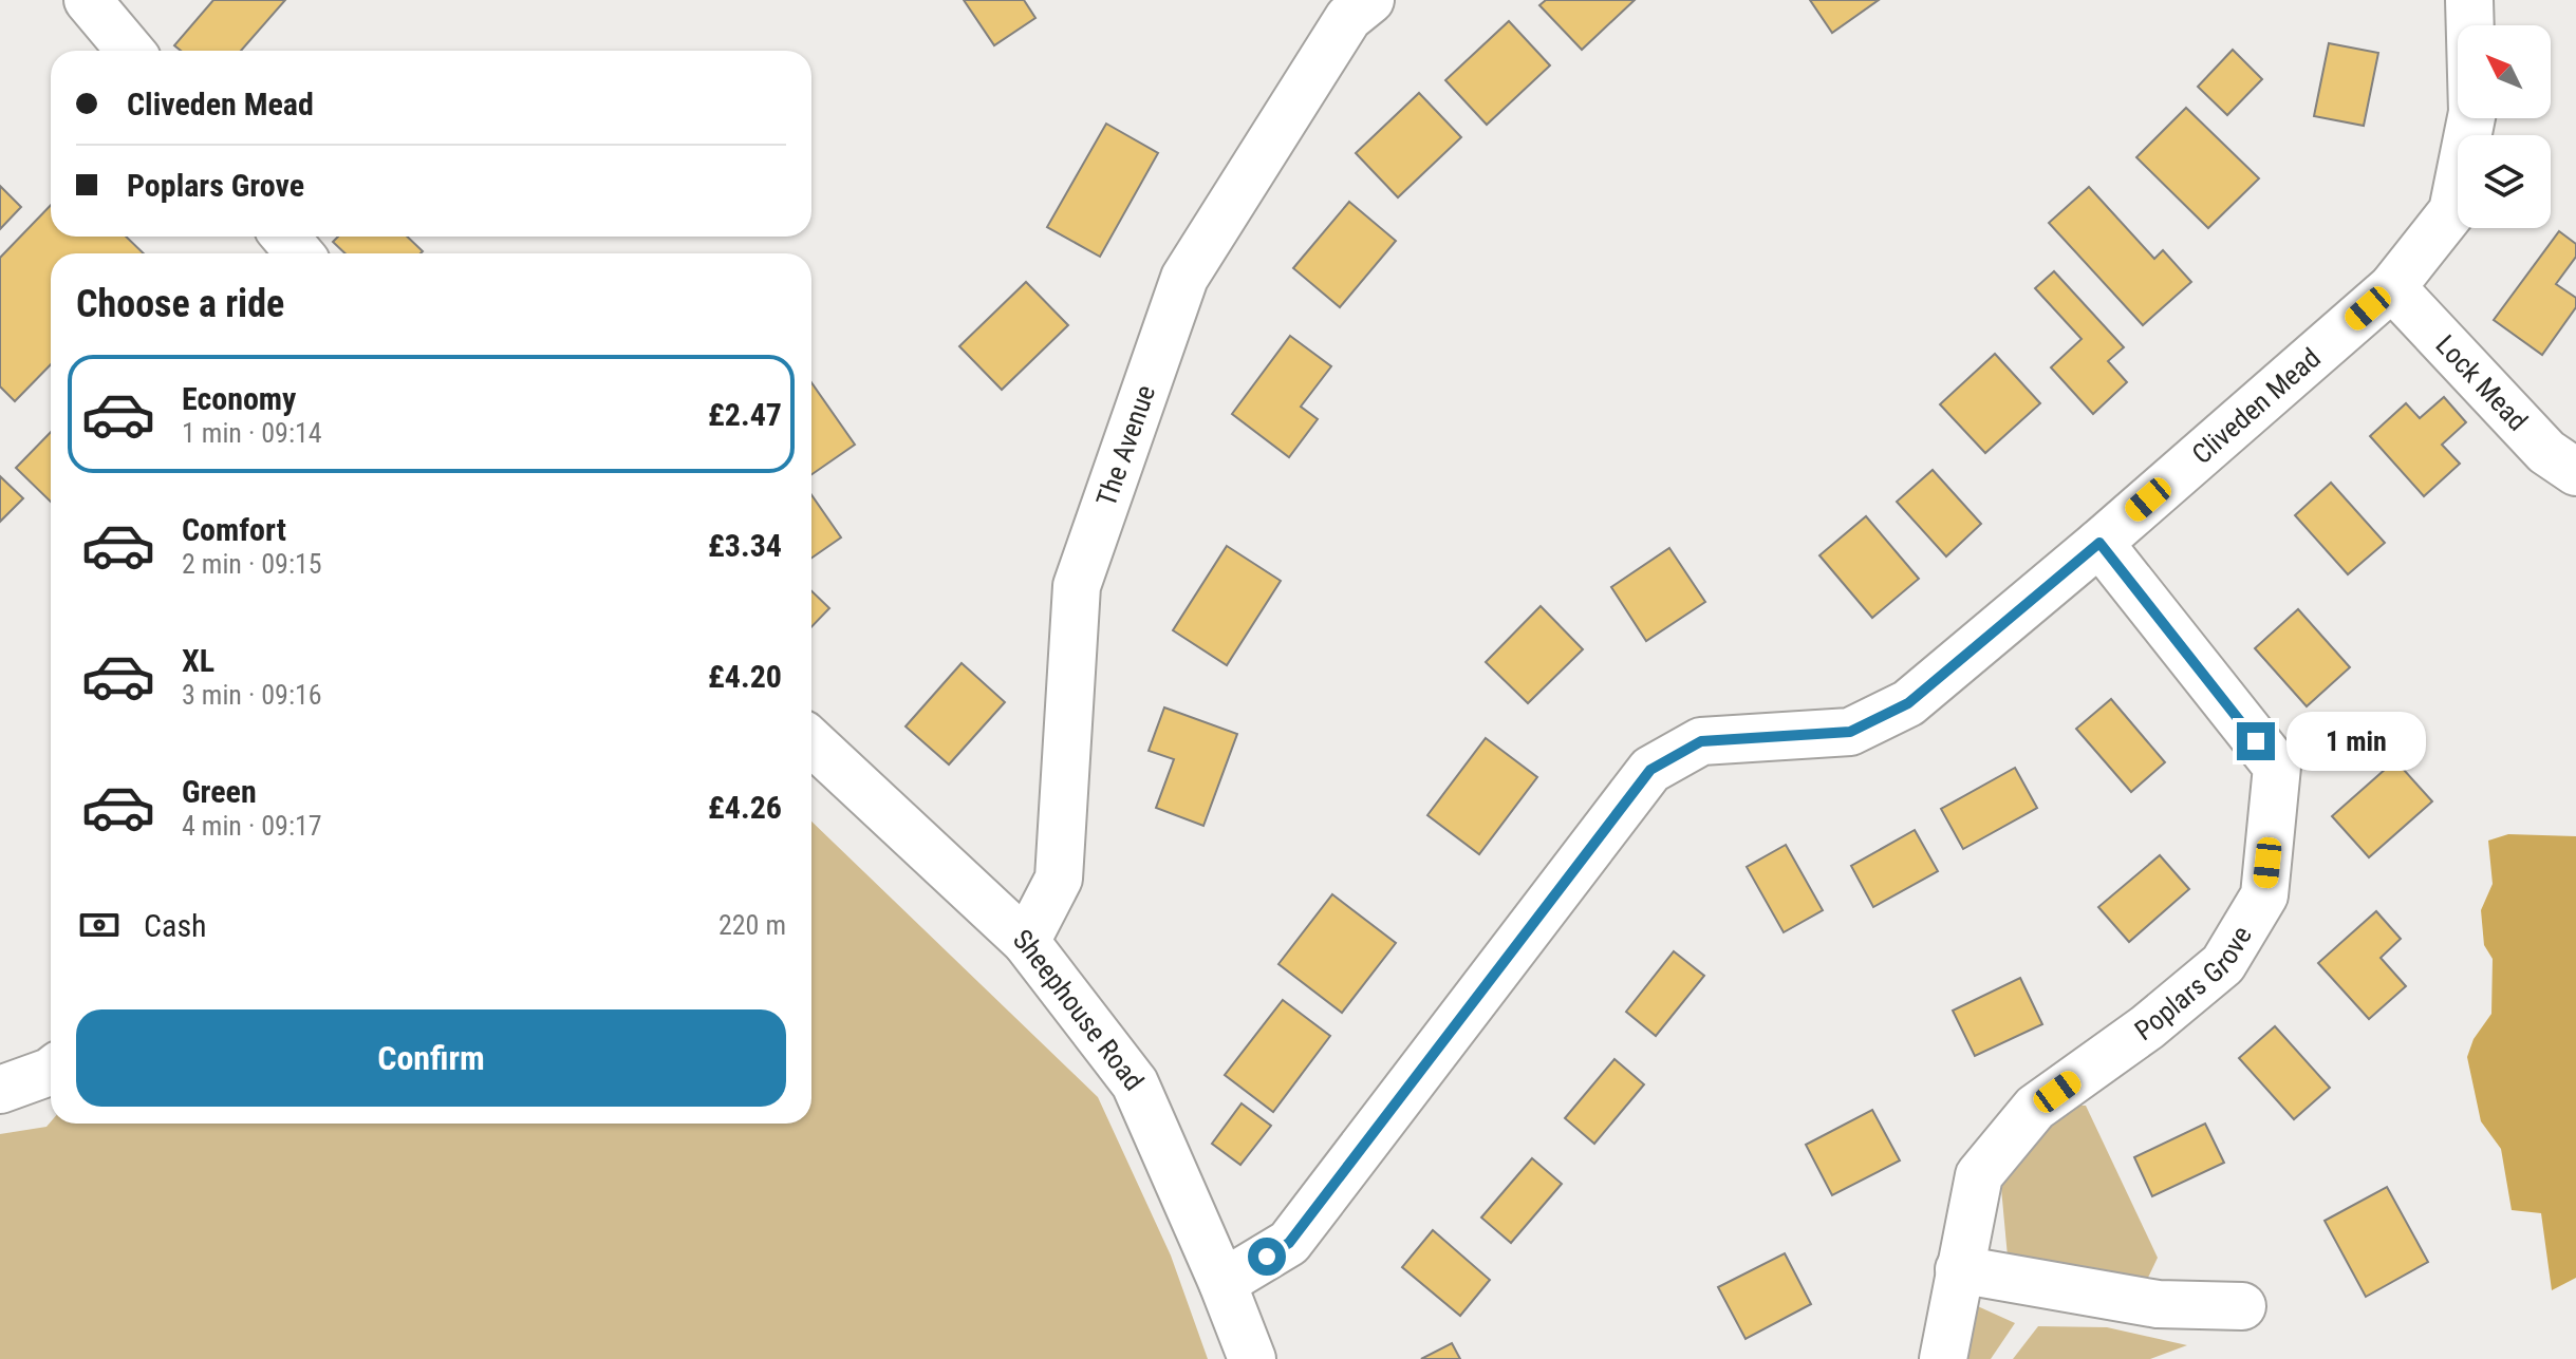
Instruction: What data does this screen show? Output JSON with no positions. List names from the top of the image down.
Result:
{
  "streets": {
    "street": [
      "Lock Mead",
      "Cliveden Mead",
      "The Avenue",
      "Poplars Grove",
      "Sheephouse Road"
    ]
  },
  "crossings": [
    ["Lock Mead", "Cliveden Mead"],
    ["Cliveden Mead", "Poplars Grove"],
    ["Cliveden Mead", "Sheephouse Road"],
    ["The Avenue", "Sheephouse Road"]
  ],
  "north": "top left",
  "page": {
    "banner": ["Cliveden Mead", "Poplars Grove"],
    "heading": "Choose a ride",
    "list": [
      {
        "name": "Economy",
        "note": "1 min · 09:14",
        "value": "£2.47"
      },
      {
        "name": "Comfort",
        "note": "2 min · 09:15",
        "value": "£3.34"
      },
      {
        "name": "XL",
        "note": "3 min · 09:16",
        "value": "£4.20"
      },
      {
        "name": "Green",
        "note": "4 min · 09:17",
        "value": "£4.26"
      }
    ],
    "bubble": "1 min",
    "pay": ["Cash", "220 m"],
    "buttons": "Confirm"
  }
}
